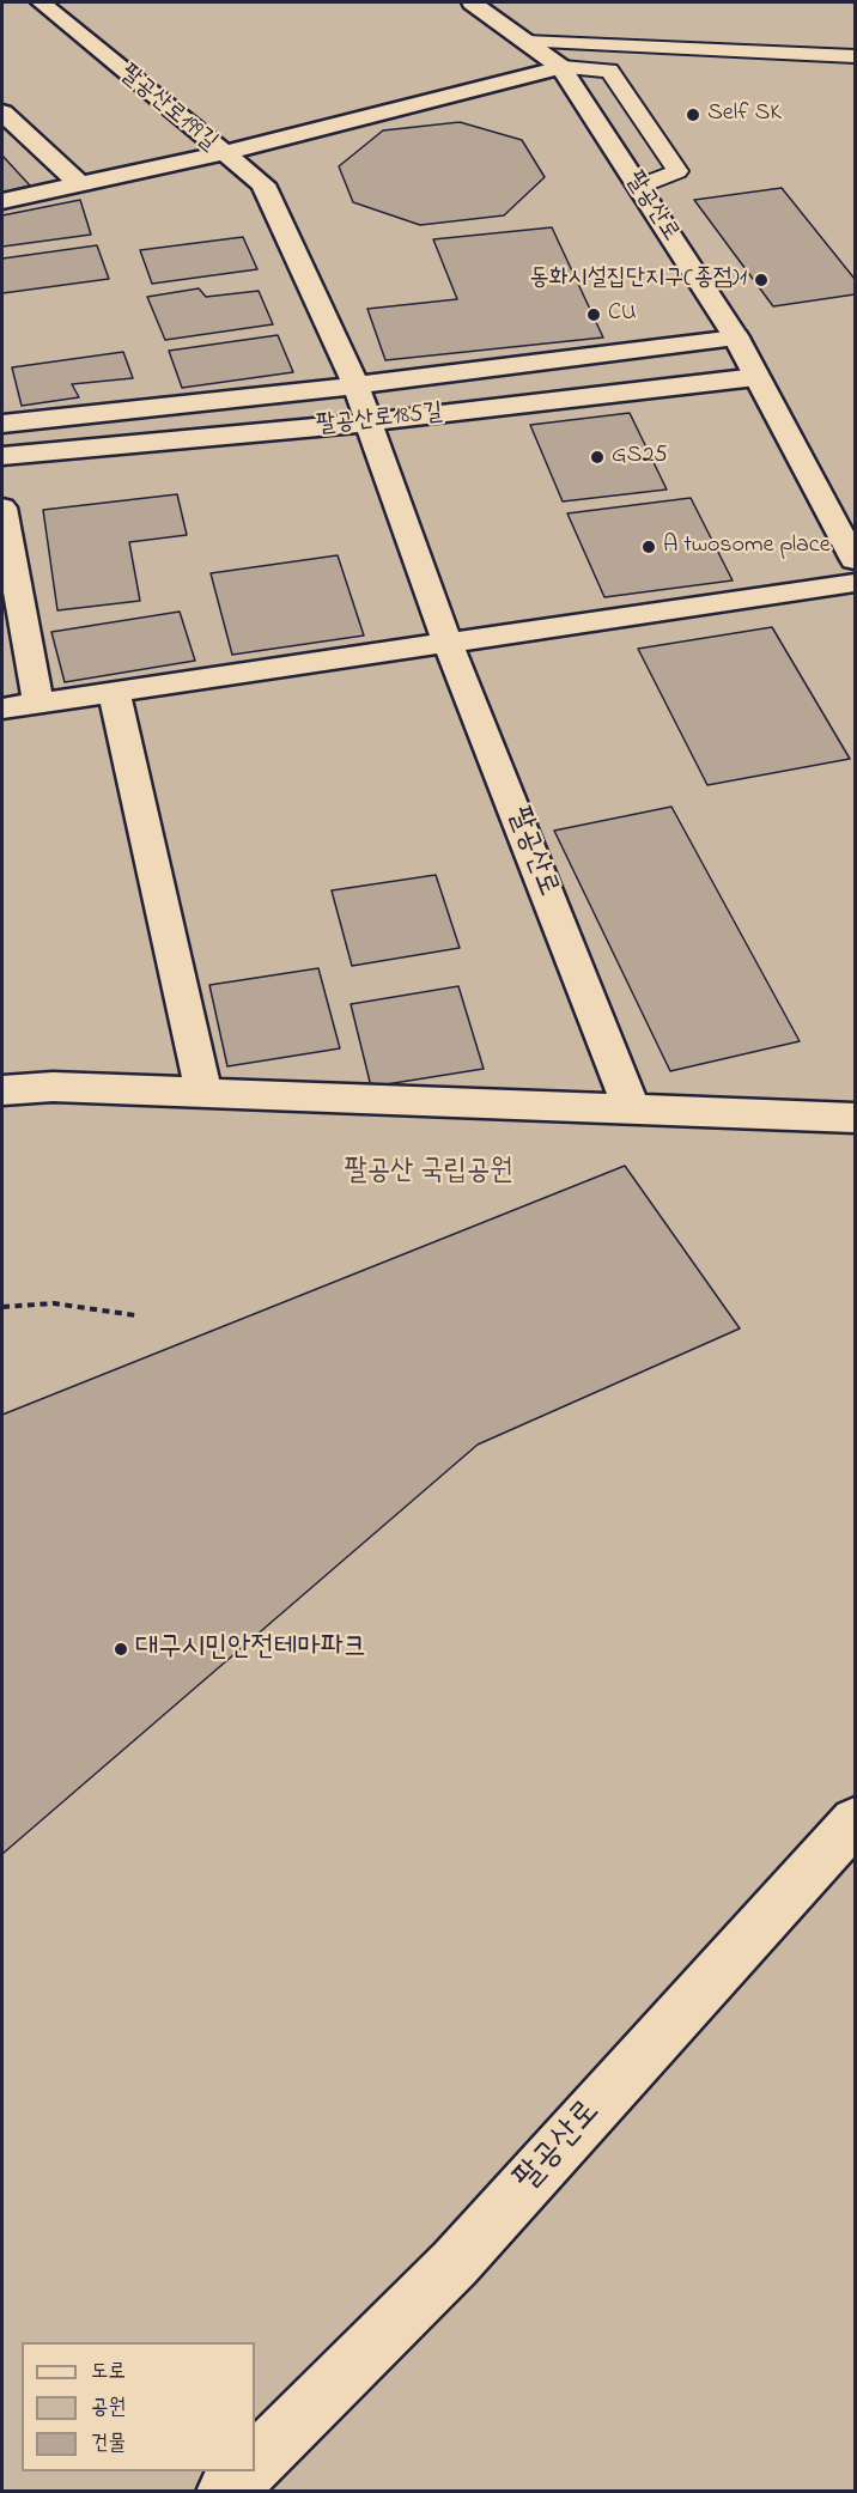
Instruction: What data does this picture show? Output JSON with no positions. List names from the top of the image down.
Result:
{
  "streets": {
    "street": ["팔공산로199길", "팔공산로", "팔공산로185길"]
  },
  "crossings": [
    ["팔공산로199길", "팔공산로"],
    ["팔공산로", "팔공산로185길"]
  ],
  "parks": ["팔공산 국립공원"],
  "places": [
    "Self SK",
    "동화시설집단지구(종점)1",
    "CU",
    "GS25",
    "A twosome place",
    "대구시민안전테마파크"
  ],
  "legend": ["도로", "공원", "건물"]
}
